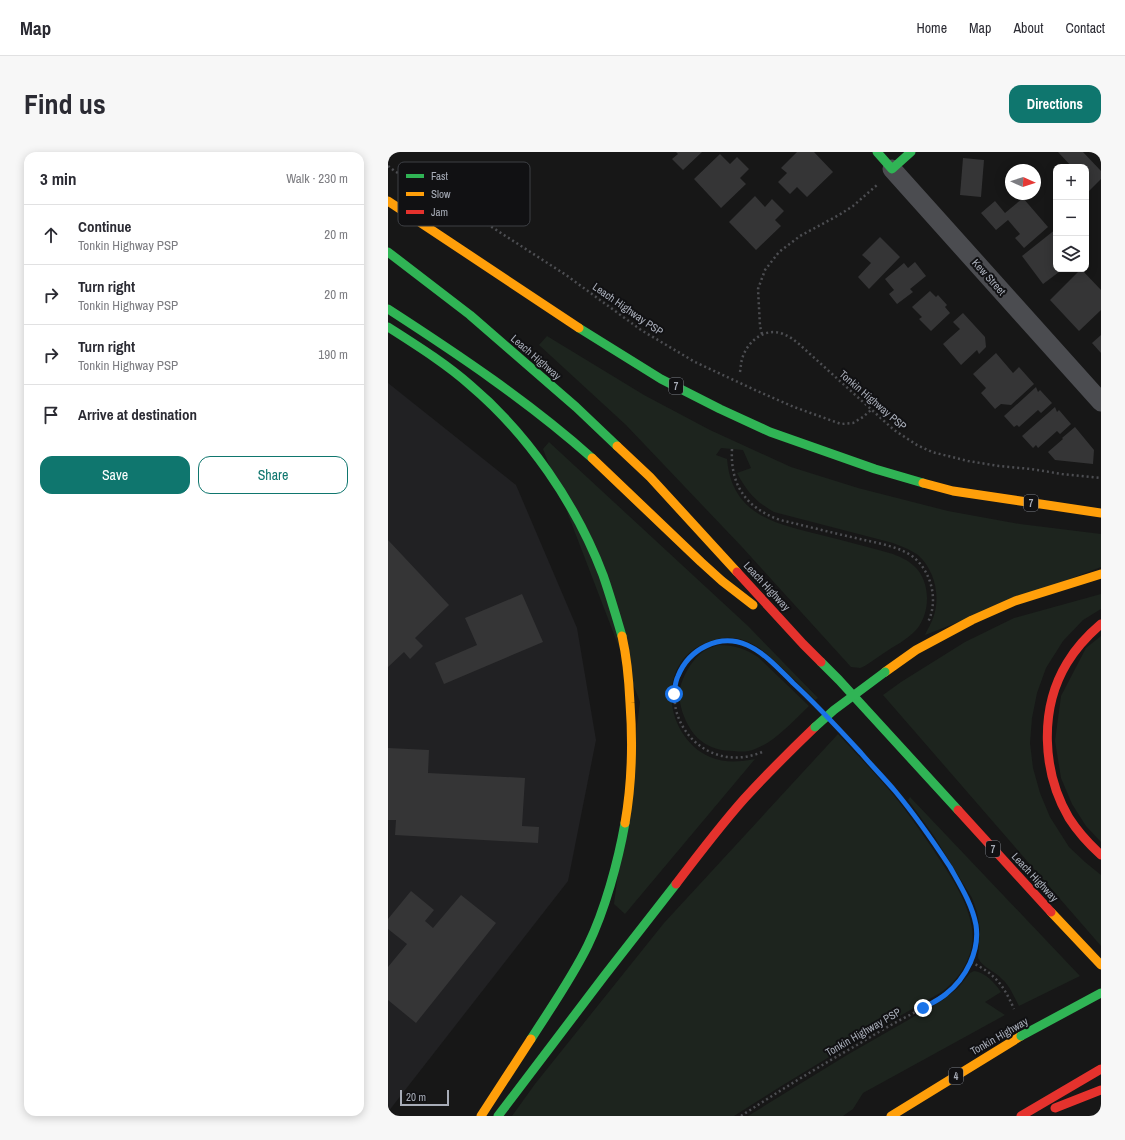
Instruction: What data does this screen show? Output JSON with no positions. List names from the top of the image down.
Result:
{
  "streets": {
    "main road": [
      "Kew Street",
      "Leach Highway",
      "7",
      "Tonkin Highway",
      "4"
    ],
    "path": ["Leach Highway PSP", "Tonkin Highway PSP"]
  },
  "crossings": [
    ["Leach Highway PSP", "Tonkin Highway PSP"]
  ],
  "legend": ["Fast", "Slow", "Jam"],
  "scale_bar": "20 m",
  "north": "right",
  "page": {
    "header": "Map",
    "nav": [
      "Home",
      "Map",
      "About",
      "Contact"
    ],
    "title": "Find us",
    "buttons": [
      "Directions",
      ["Save", "Share"]
    ],
    "heading": ["3 min", "Walk · 230 m"],
    "map_buttons": ["+", "−"],
    "list": [
      ["Continue", "Tonkin Highway PSP", "20 m"],
      ["Turn right", "Tonkin Highway PSP", "20 m"],
      ["Turn right", "Tonkin Highway PSP", "190 m"],
      "Arrive at destination"
    ],
    "scale": "20 m"
  }
}
